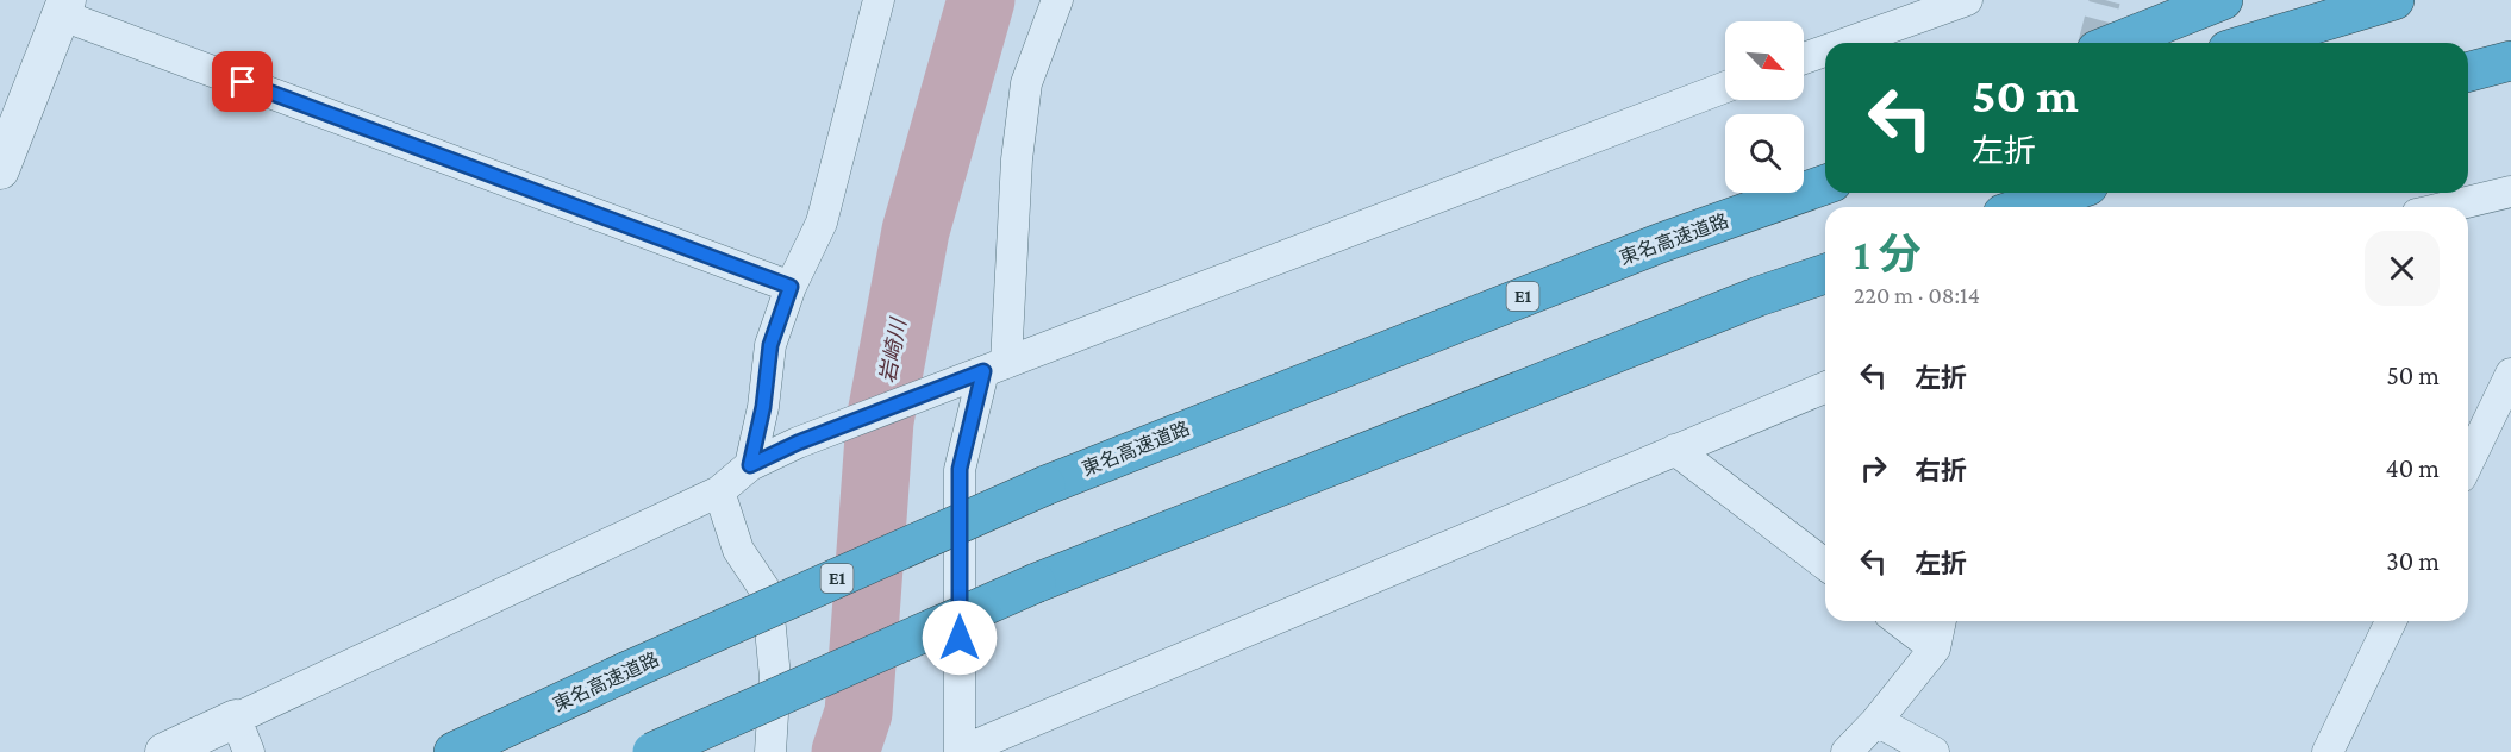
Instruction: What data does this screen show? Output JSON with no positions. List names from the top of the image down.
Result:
{
  "streets": {
    "highway": ["東名高速道路", "E1"]
  },
  "water": ["岩崎川"],
  "north": "bottom right",
  "page": {
    "turn": ["50 m", "左折"],
    "heading": ["1 分", "220 m · 08:14"],
    "list": [
      {
        "name": "左折",
        "value": "50 m"
      },
      {
        "name": "右折",
        "value": "40 m"
      },
      {
        "name": "左折",
        "value": "30 m"
      }
    ]
  }
}
